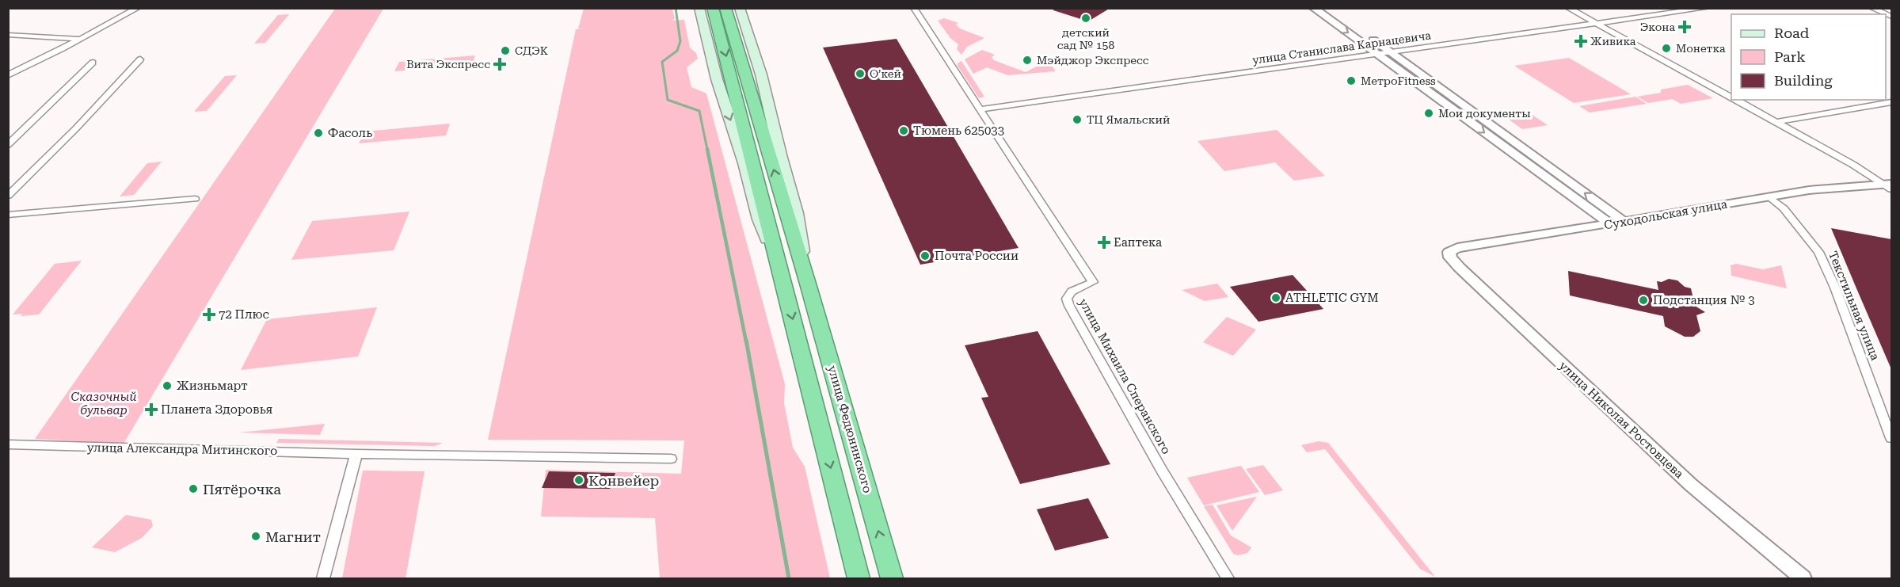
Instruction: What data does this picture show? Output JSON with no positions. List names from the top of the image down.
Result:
{
  "streets": {
    "highway": ["улица Федюнинского"],
    "street": [
      "улица Станислава Карнацевича",
      "Суходольская улица",
      "Текстильная улица",
      "улица Михаила Сперанского",
      "улица Николая Ростовцева",
      "улица Александра Митинского"
    ]
  },
  "crossings": [
    ["улица Станислава Карнацевича", "улица Михаила Сперанского"],
    ["Суходольская улица", "Текстильная улица"],
    ["Суходольская улица", "улица Николая Ростовцева"]
  ],
  "parks": ["Сказочный бульвар"],
  "places": {
    "other": [
      "детский сад № 158",
      "Монетка",
      "СДЭК",
      "Мэйджор Экспресс",
      "О’кей",
      "МетроFitness",
      "Мои документы",
      "ТЦ Ямальский",
      "Тюмень 625033",
      "Фасоль",
      "Почта России",
      "ATHLETIC GYM",
      "Подстанция № 3",
      "Жизньмарт",
      "Конвейер",
      "Пятёрочка",
      "Магнит"
    ],
    "health": [
      "Экона",
      "Живика",
      "Вита Экспресс",
      "Еаптека",
      "72 Плюс",
      "Планета Здоровья"
    ]
  },
  "legend": ["Road", "Park", "Building"]
}
